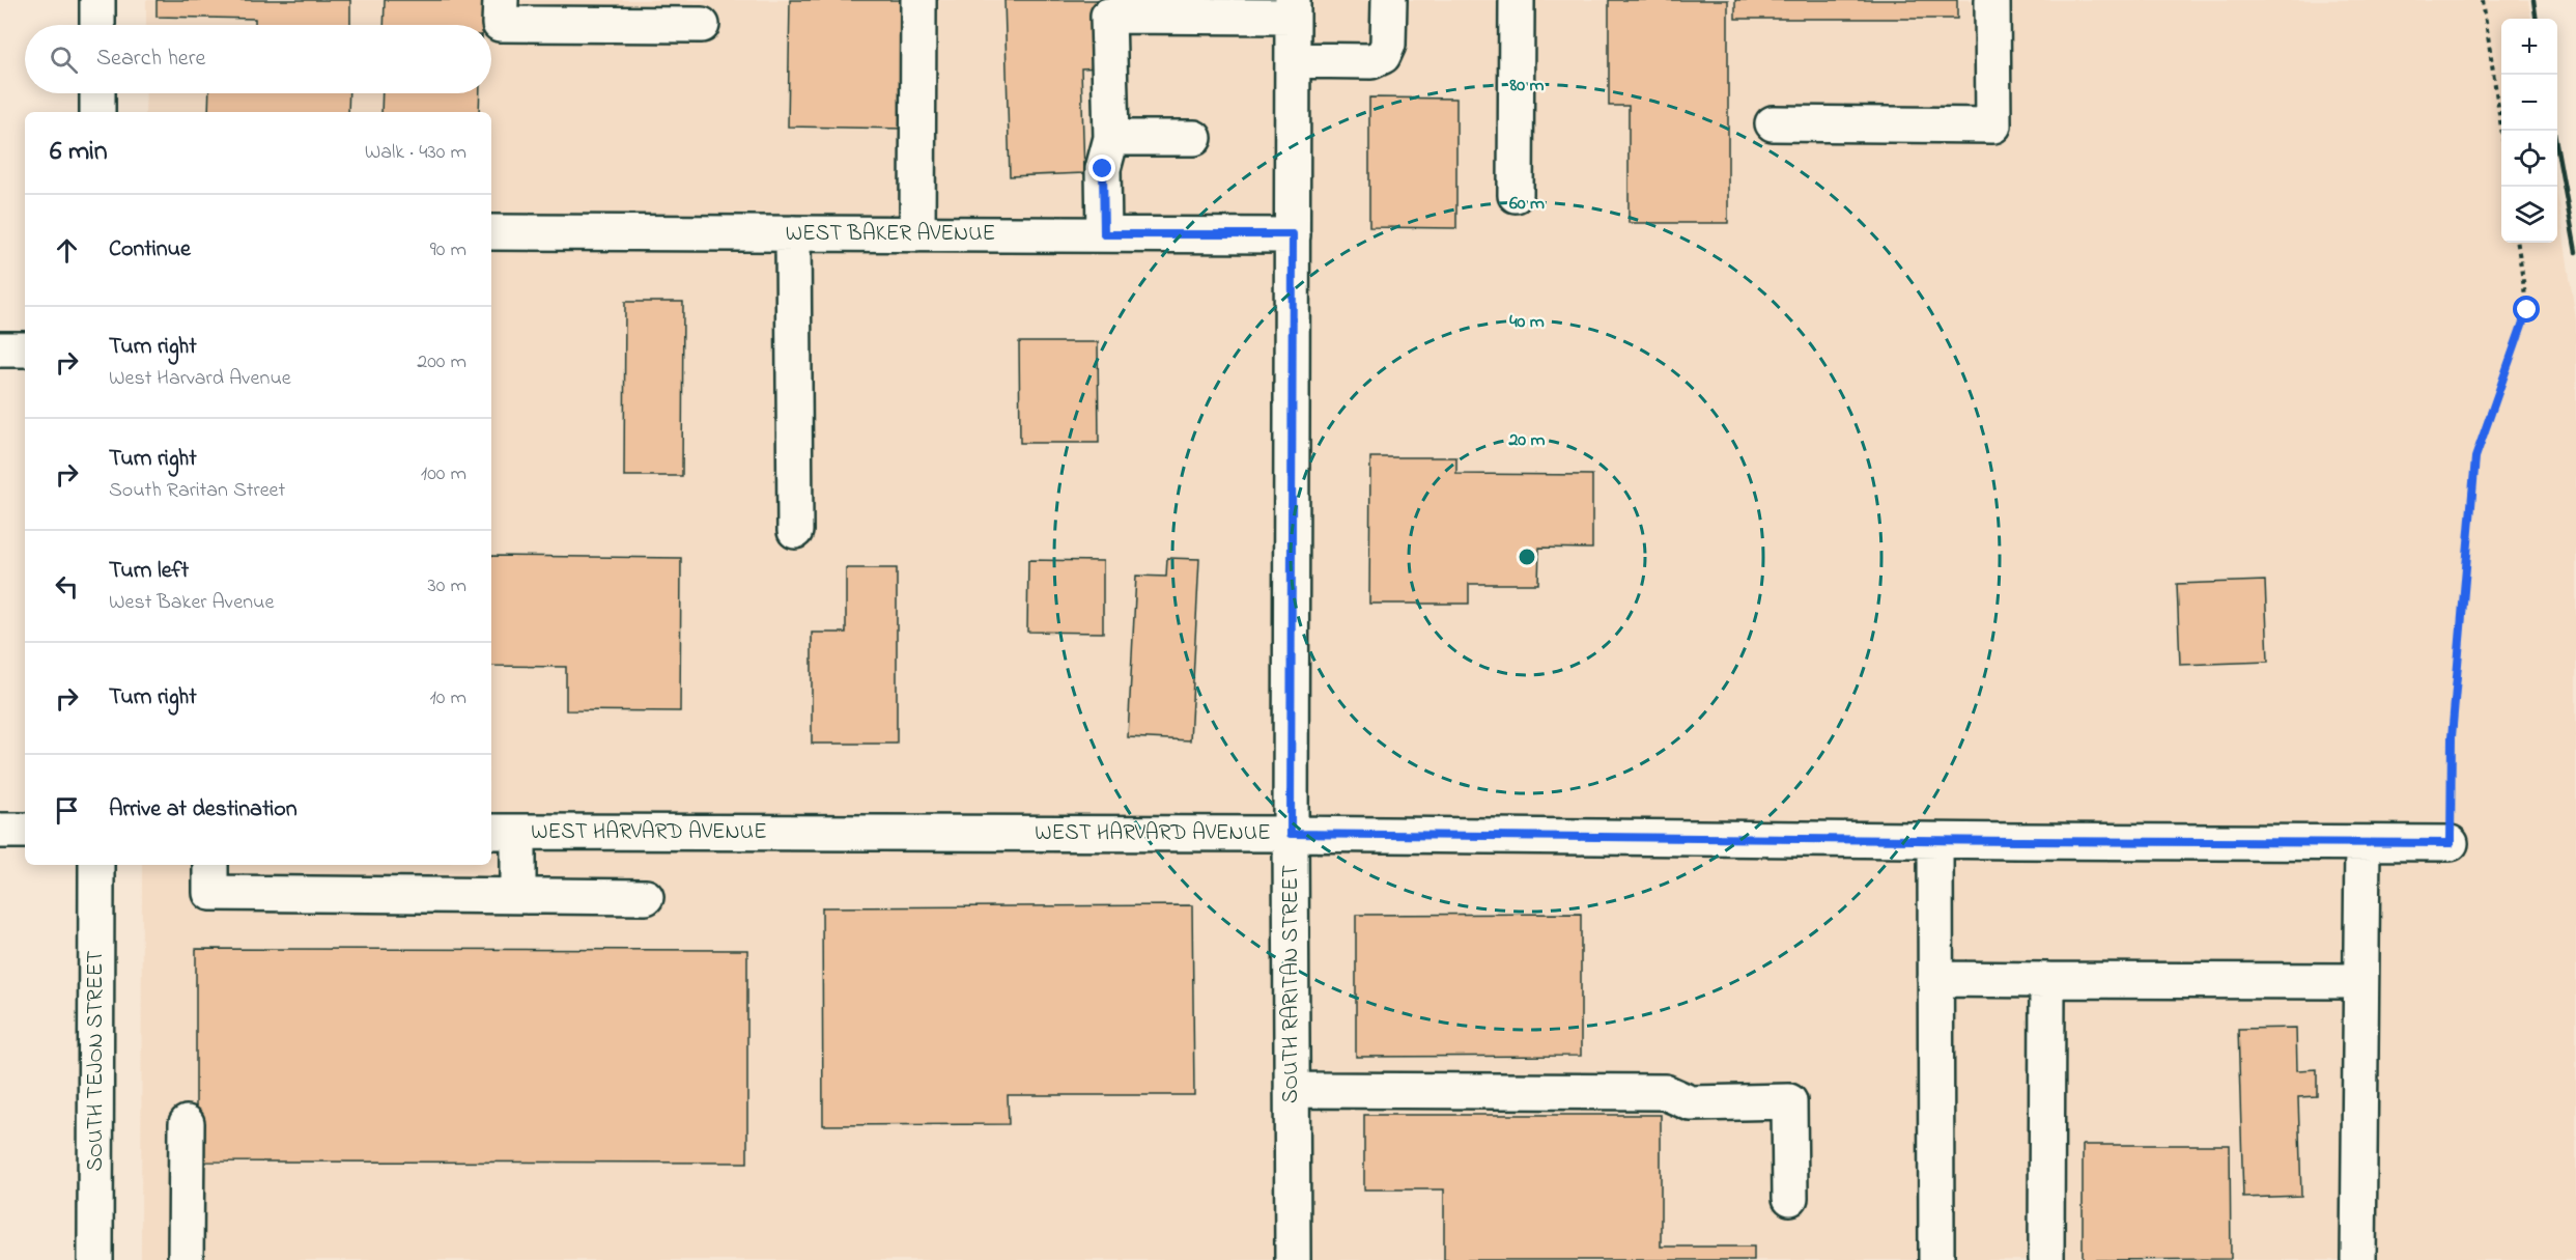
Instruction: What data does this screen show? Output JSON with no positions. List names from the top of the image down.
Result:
{
  "streets": {
    "street": [
      "WEST BAKER AVENUE",
      "WEST HARVARD AVENUE",
      "SOUTH RARITAN STREET",
      "SOUTH TEJON STREET"
    ]
  },
  "crossings": [
    ["WEST BAKER AVENUE", "SOUTH RARITAN STREET"],
    ["WEST HARVARD AVENUE", "SOUTH RARITAN STREET"]
  ],
  "page": {
    "map_buttons": ["+", "−"],
    "search": "Search here",
    "heading": ["6 min", "Walk · 430 m"],
    "list": [
      ["Continue", "90 m"],
      ["Turn right", "West Harvard Avenue", "200 m"],
      ["Turn right", "South Raritan Street", "100 m"],
      ["Turn left", "West Baker Avenue", "30 m"],
      ["Turn right", "10 m"],
      "Arrive at destination"
    ]
  },
  "rings": [
    "80 m",
    "60 m",
    "40 m",
    "20 m"
  ]
}
